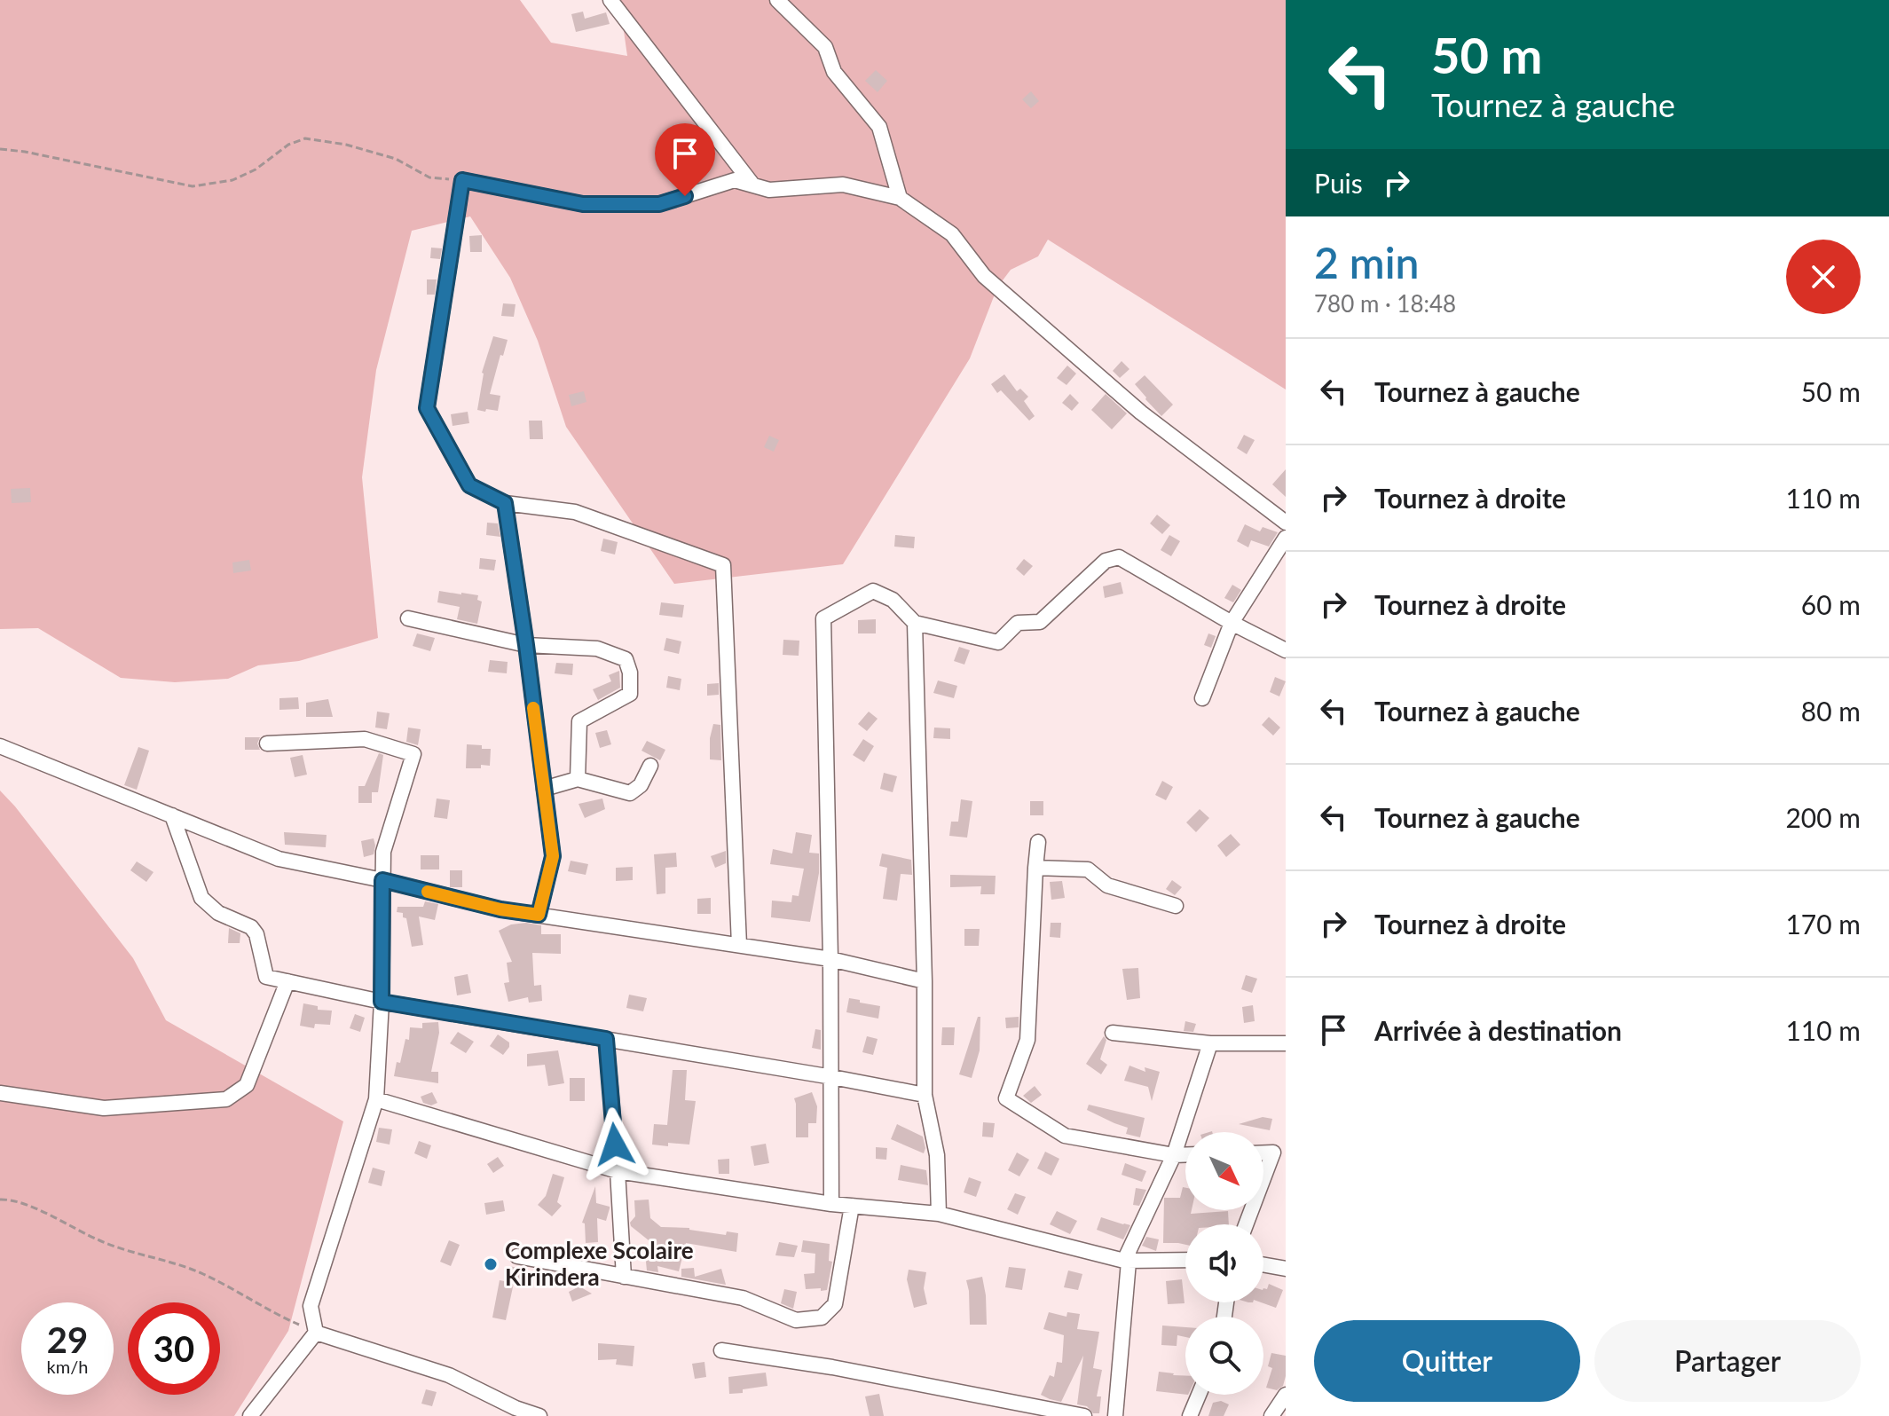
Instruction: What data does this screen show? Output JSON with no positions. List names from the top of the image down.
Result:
{
  "places": ["Complexe Scolaire Kirindera"],
  "north": "bottom right",
  "page": {
    "turn": ["50 m", "Tournez à gauche"],
    "then": "Puis",
    "heading": ["2 min", "780 m · 18:48"],
    "list": [
      {
        "name": "Tournez à gauche",
        "value": "50 m"
      },
      {
        "name": "Tournez à droite",
        "value": "110 m"
      },
      {
        "name": "Tournez à droite",
        "value": "60 m"
      },
      {
        "name": "Tournez à gauche",
        "value": "80 m"
      },
      {
        "name": "Tournez à gauche",
        "value": "200 m"
      },
      {
        "name": "Tournez à droite",
        "value": "170 m"
      },
      {
        "name": "Arrivée à destination",
        "value": "110 m"
      }
    ],
    "speed": "29 km/h",
    "limit": "30",
    "buttons": ["Quitter", "Partager"]
  }
}
